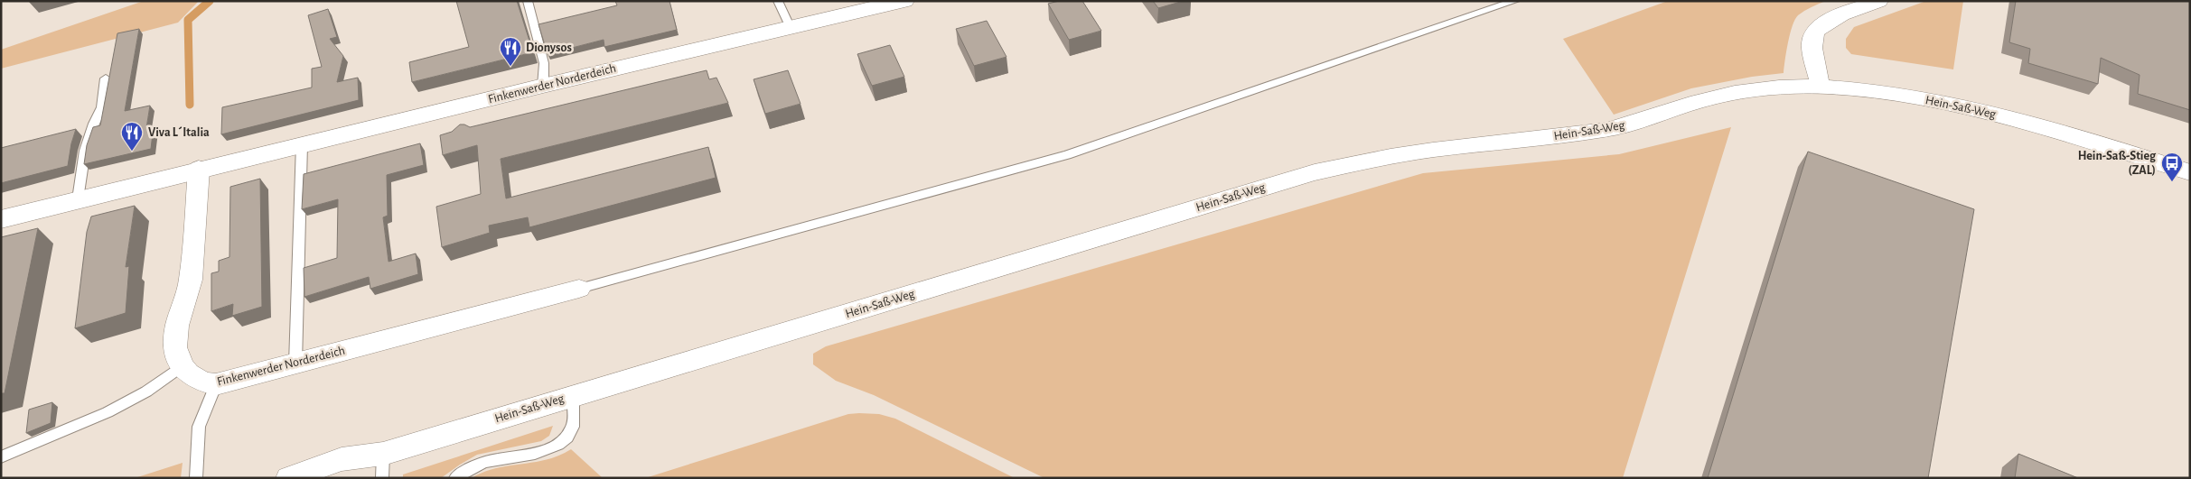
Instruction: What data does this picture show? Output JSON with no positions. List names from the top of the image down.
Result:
{
  "streets": {
    "street": ["Finkenwerder Norderdeich", "Hein-Saß-Weg"]
  },
  "places": {
    "restaurant": ["Dionysos", "Viva L´Italia"],
    "bus stop": ["Hein-Saß-Stieg (ZAL)"]
  }
}
